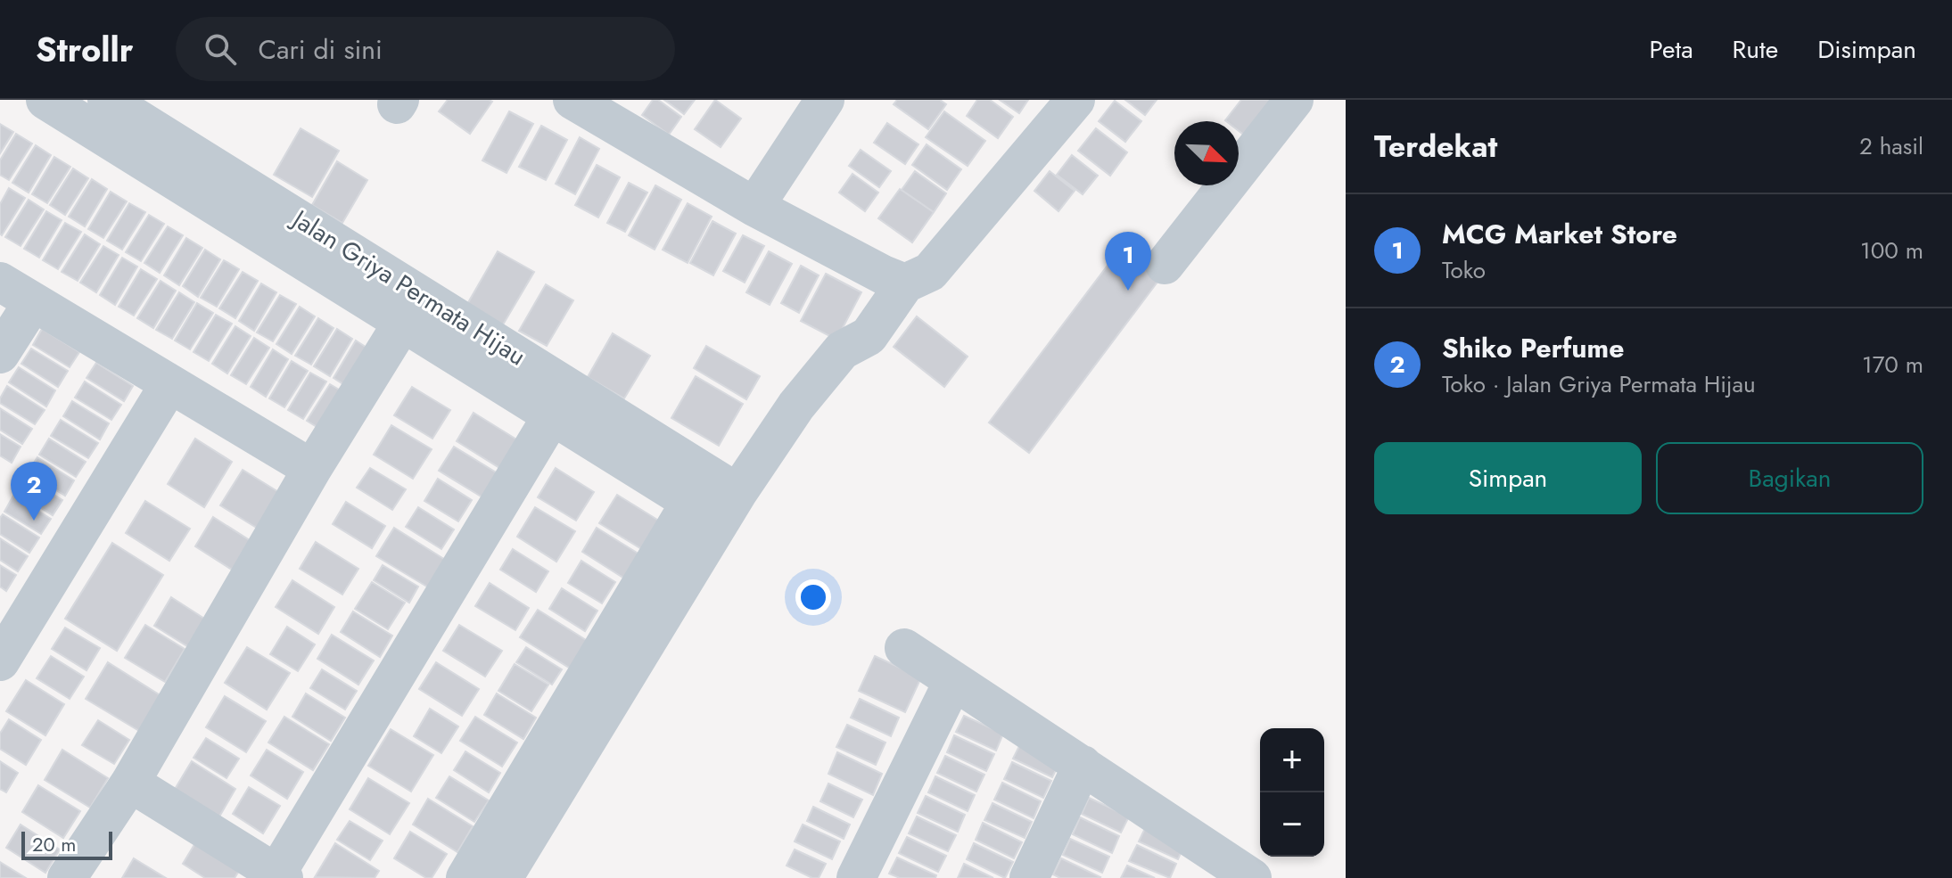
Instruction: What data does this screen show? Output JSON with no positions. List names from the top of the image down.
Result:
{
  "streets": {
    "street": ["Jalan Griya Permata Hijau"]
  },
  "scale_bar": "20 m",
  "north": "bottom right",
  "page": {
    "header": "Strollr",
    "search": "Cari di sini",
    "nav": ["Peta", "Rute", "Disimpan"],
    "heading": ["Terdekat", "2 hasil"],
    "list": [
      {
        "mark": "1",
        "name": "MCG Market Store",
        "note": "Toko",
        "value": "100 m"
      },
      {
        "mark": "2",
        "name": "Shiko Perfume",
        "note": "Toko · Jalan Griya Permata Hijau",
        "value": "170 m"
      }
    ],
    "pins": ["1", "2"],
    "buttons": ["Simpan", "Bagikan"],
    "map_buttons": ["+", "−"],
    "scale": "20 m"
  }
}
